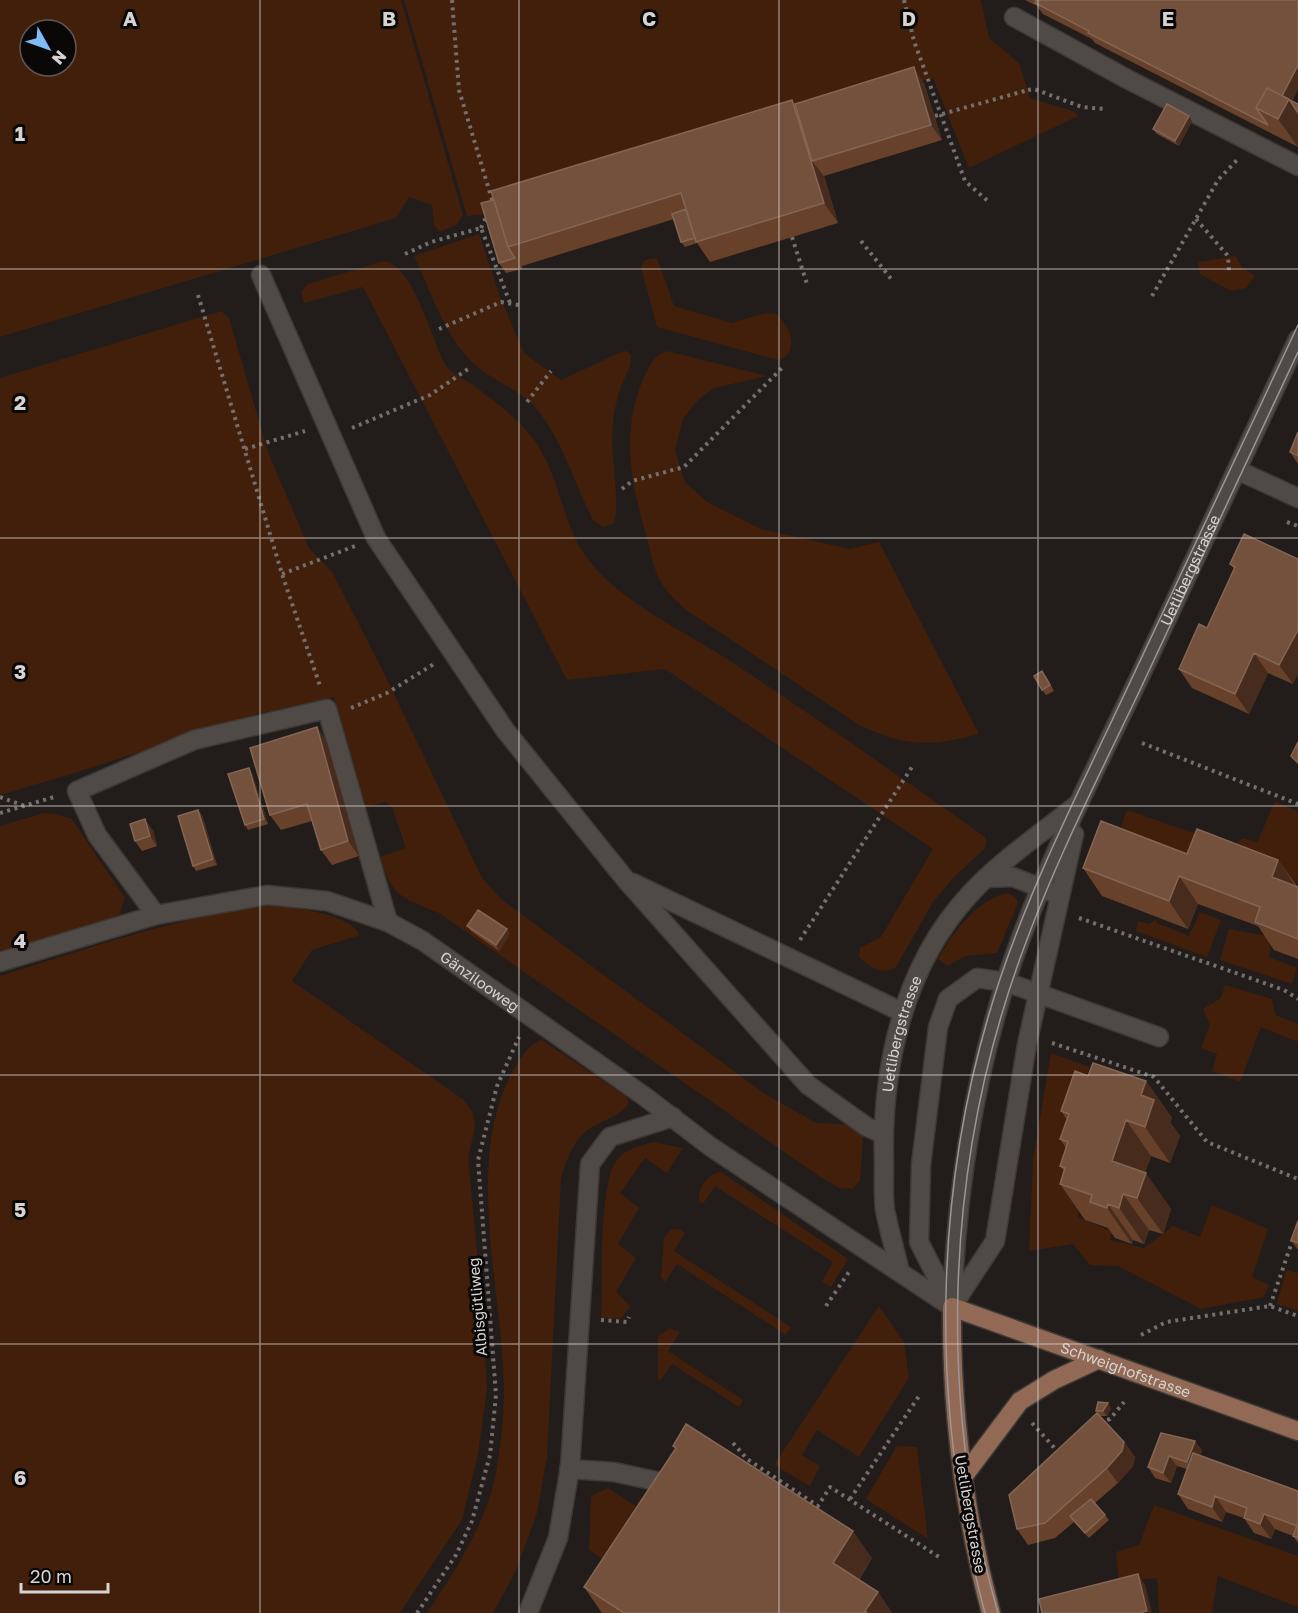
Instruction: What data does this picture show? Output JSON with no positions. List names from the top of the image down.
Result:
{
  "streets": {
    "main road": ["Uetlibergstrasse", "Schweighofstrasse"],
    "street": ["Gänzilooweg"],
    "path": ["Albisgütliweg"]
  },
  "crossings": [
    ["Uetlibergstrasse", "Gänzilooweg"],
    ["Uetlibergstrasse", "Schweighofstrasse"],
    ["Gänzilooweg", "Albisgütliweg"]
  ],
  "scale_bar": "20 m",
  "north": "bottom right",
  "grid": {
    "columns": [
      "A",
      "B",
      "C",
      "D",
      "E"
    ],
    "rows": [
      "1",
      "2",
      "3",
      "4",
      "5",
      "6"
    ]
  }
}
